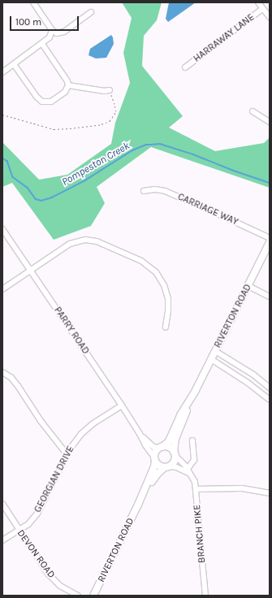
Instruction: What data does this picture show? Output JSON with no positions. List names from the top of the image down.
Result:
{
  "streets": {
    "main road": ["RIVERTON ROAD"],
    "street": [
      "HARRAWAY LANE",
      "CARRIAGE WAY",
      "PARRY ROAD",
      "GEORGIAN DRIVE",
      "BRANCH PIKE",
      "DEVON ROAD"
    ]
  },
  "crossings": [
    ["RIVERTON ROAD", "PARRY ROAD"],
    ["RIVERTON ROAD", "BRANCH PIKE"],
    ["PARRY ROAD", "GEORGIAN DRIVE"],
    ["PARRY ROAD", "BRANCH PIKE"],
    ["GEORGIAN DRIVE", "DEVON ROAD"]
  ],
  "water": ["Pompeston Creek"],
  "scale_bar": "100 m"
}
